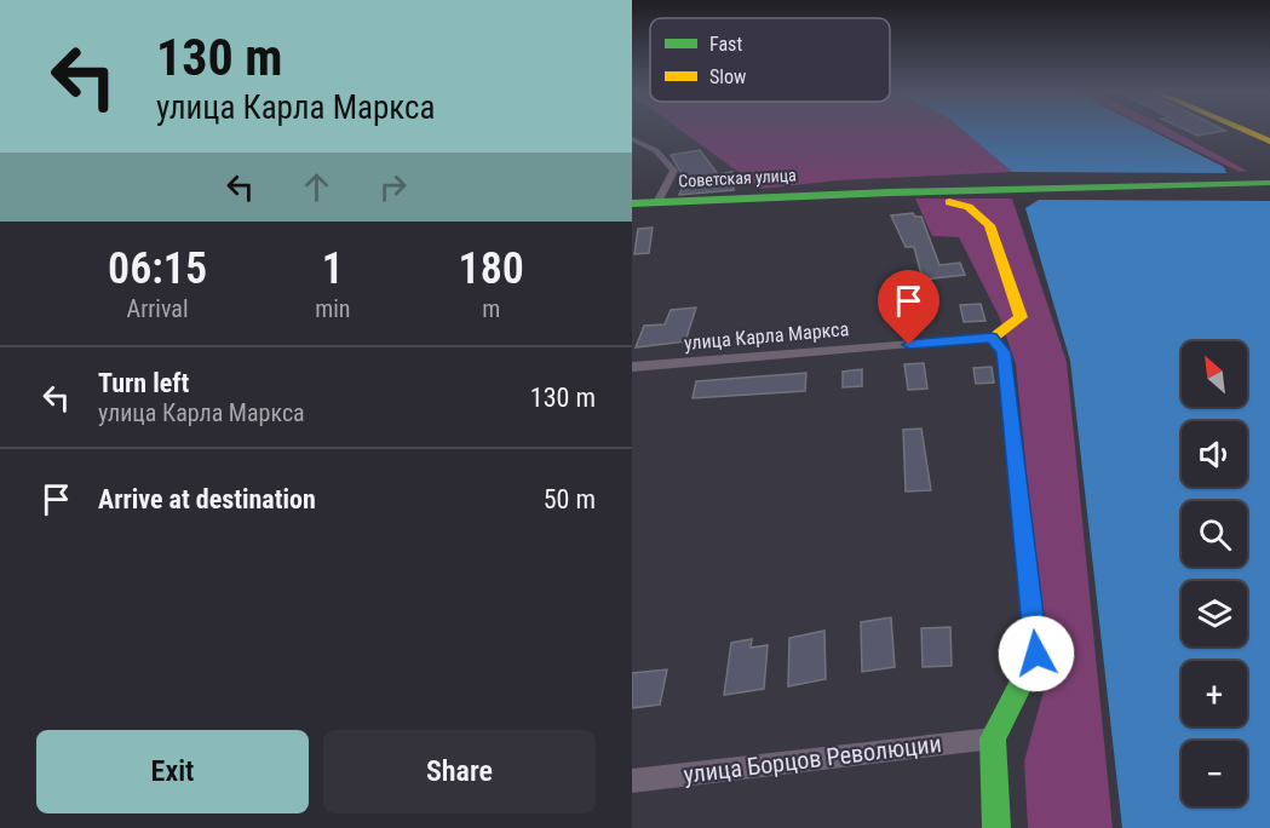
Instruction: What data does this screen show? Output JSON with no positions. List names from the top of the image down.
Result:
{
  "streets": {
    "street": ["Советская улица", "улица Карла Маркса", "улица Борцов Революции"]
  },
  "legend": ["Fast", "Slow"],
  "north": "top left",
  "page": {
    "turn": ["130 m", "улица Карла Маркса"],
    "eta": [
      "06:15",
      "Arrival",
      "1",
      "min",
      "180",
      "m"
    ],
    "map_buttons": ["+", "−"],
    "list": [
      {
        "name": "Turn left",
        "note": "улица Карла Маркса",
        "value": "130 m"
      },
      {
        "name": "Arrive at destination",
        "value": "50 m"
      }
    ],
    "buttons": ["Exit", "Share"]
  }
}
